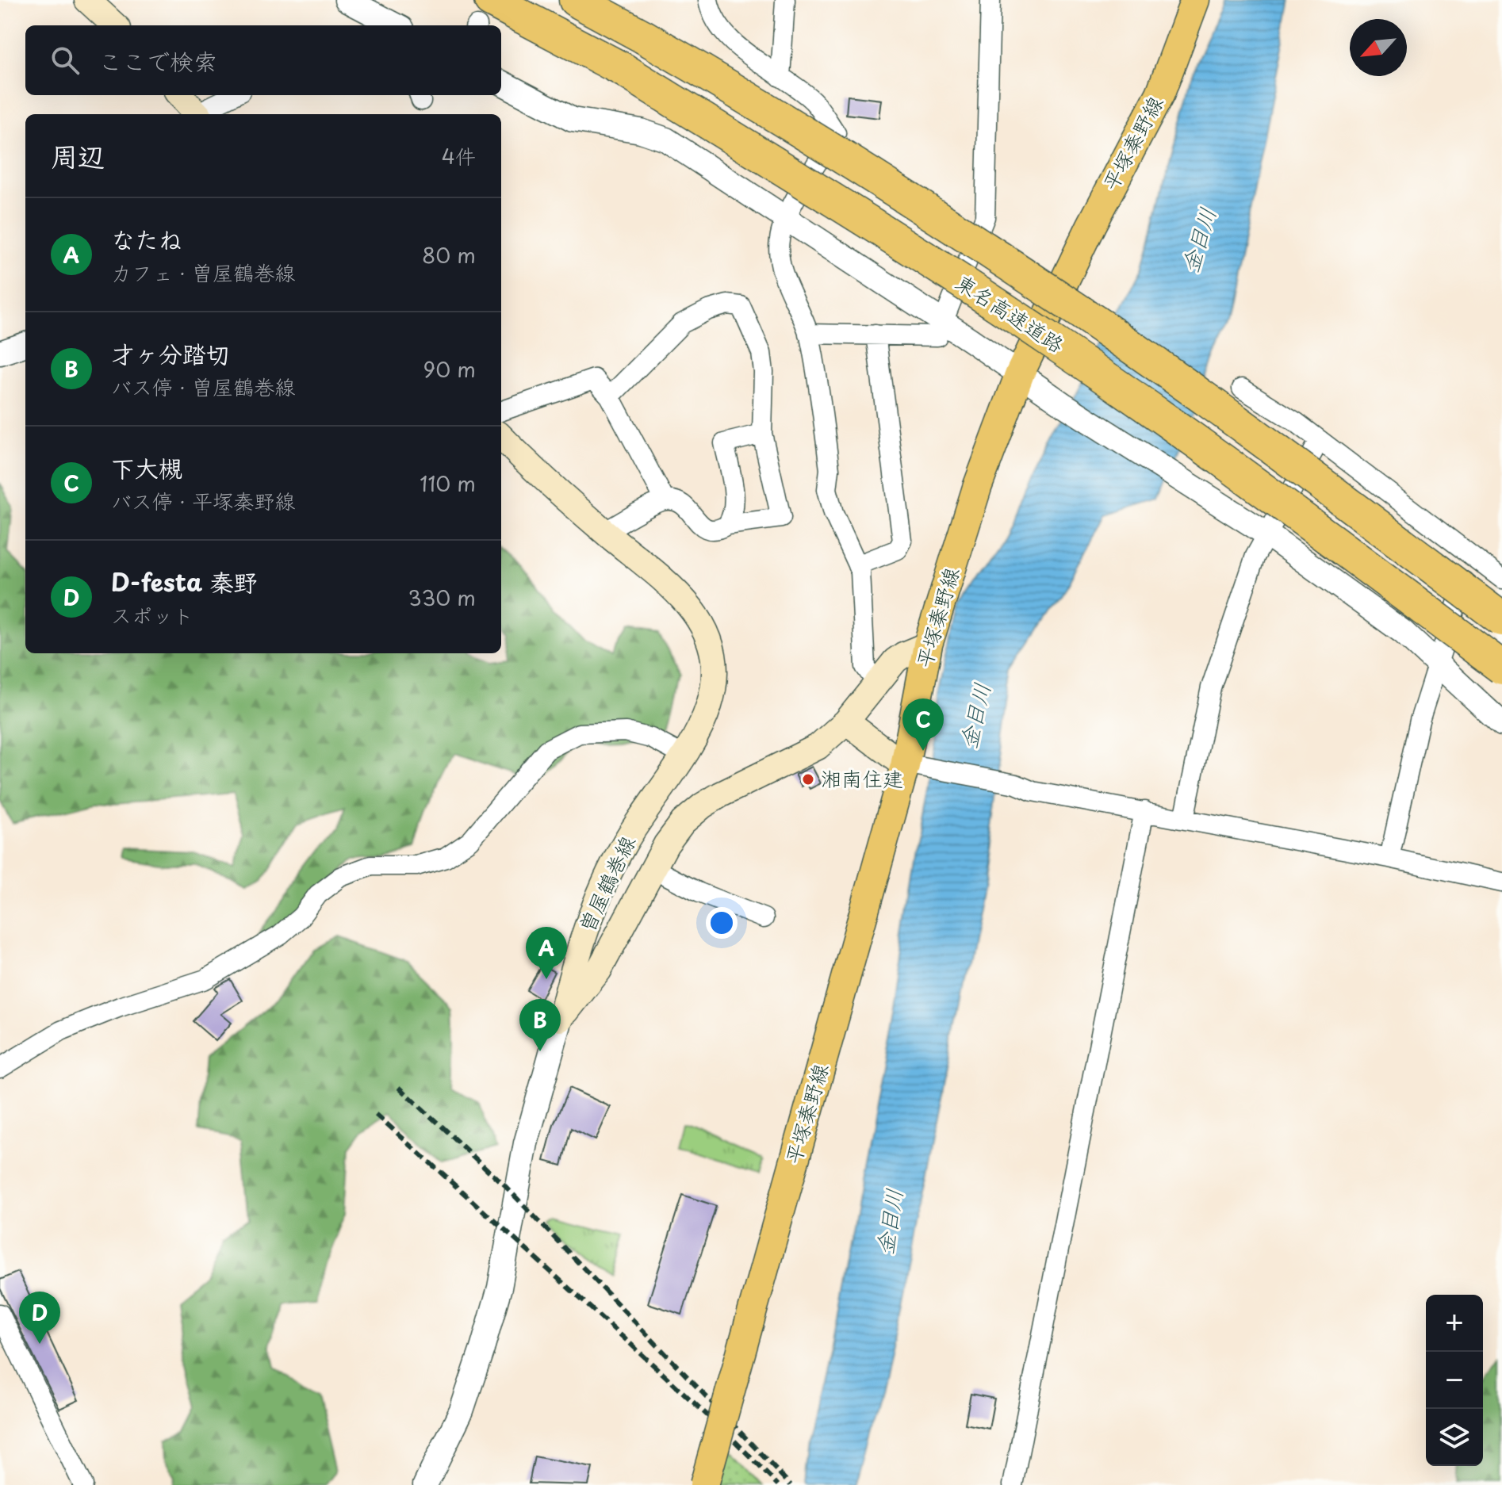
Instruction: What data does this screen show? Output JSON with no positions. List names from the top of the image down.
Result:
{
  "streets": {
    "highway": ["東名高速道路"],
    "main road": ["平塚秦野線", "曽屋鶴巻線"]
  },
  "crossings": [
    ["平塚秦野線", "曽屋鶴巻線"]
  ],
  "water": ["金目川"],
  "places": ["湘南住建"],
  "north": "bottom left",
  "page": {
    "search": "ここで検索",
    "heading": ["周辺", "4件"],
    "list": [
      {
        "mark": "A",
        "name": "なたね",
        "note": "カフェ · 曽屋鶴巻線",
        "value": "80 m"
      },
      {
        "mark": "B",
        "name": "才ヶ分踏切",
        "note": "バス停 · 曽屋鶴巻線",
        "value": "90 m"
      },
      {
        "mark": "C",
        "name": "下大槻",
        "note": "バス停 · 平塚秦野線",
        "value": "110 m"
      },
      {
        "mark": "D",
        "name": "D-festa 秦野",
        "note": "スポット",
        "value": "330 m"
      }
    ],
    "pins": [
      "C",
      "A",
      "B",
      "D"
    ],
    "map_buttons": ["+", "−"]
  }
}
